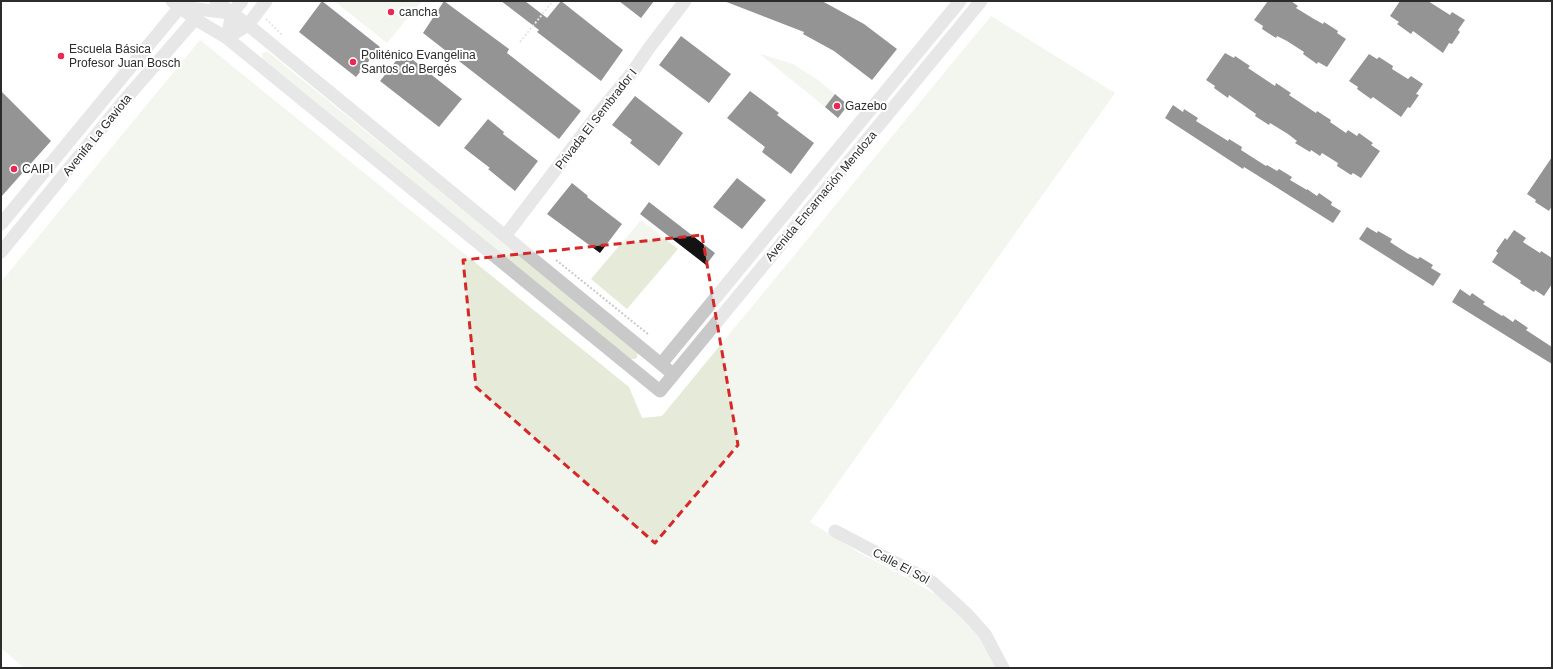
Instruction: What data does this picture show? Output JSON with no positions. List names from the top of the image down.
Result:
{
  "streets": {
    "street": [
      "Privada El Sembrador I",
      "Avenifa La Gaviota",
      "Avenida Encarnación Mendoza",
      "Calle El Sol"
    ]
  },
  "places": [
    "cancha",
    "Escuela Básica Profesor Juan Bosch",
    "Politénico Evangelina Santos de Bergés",
    "Gazebo",
    "CAIPI"
  ]
}
